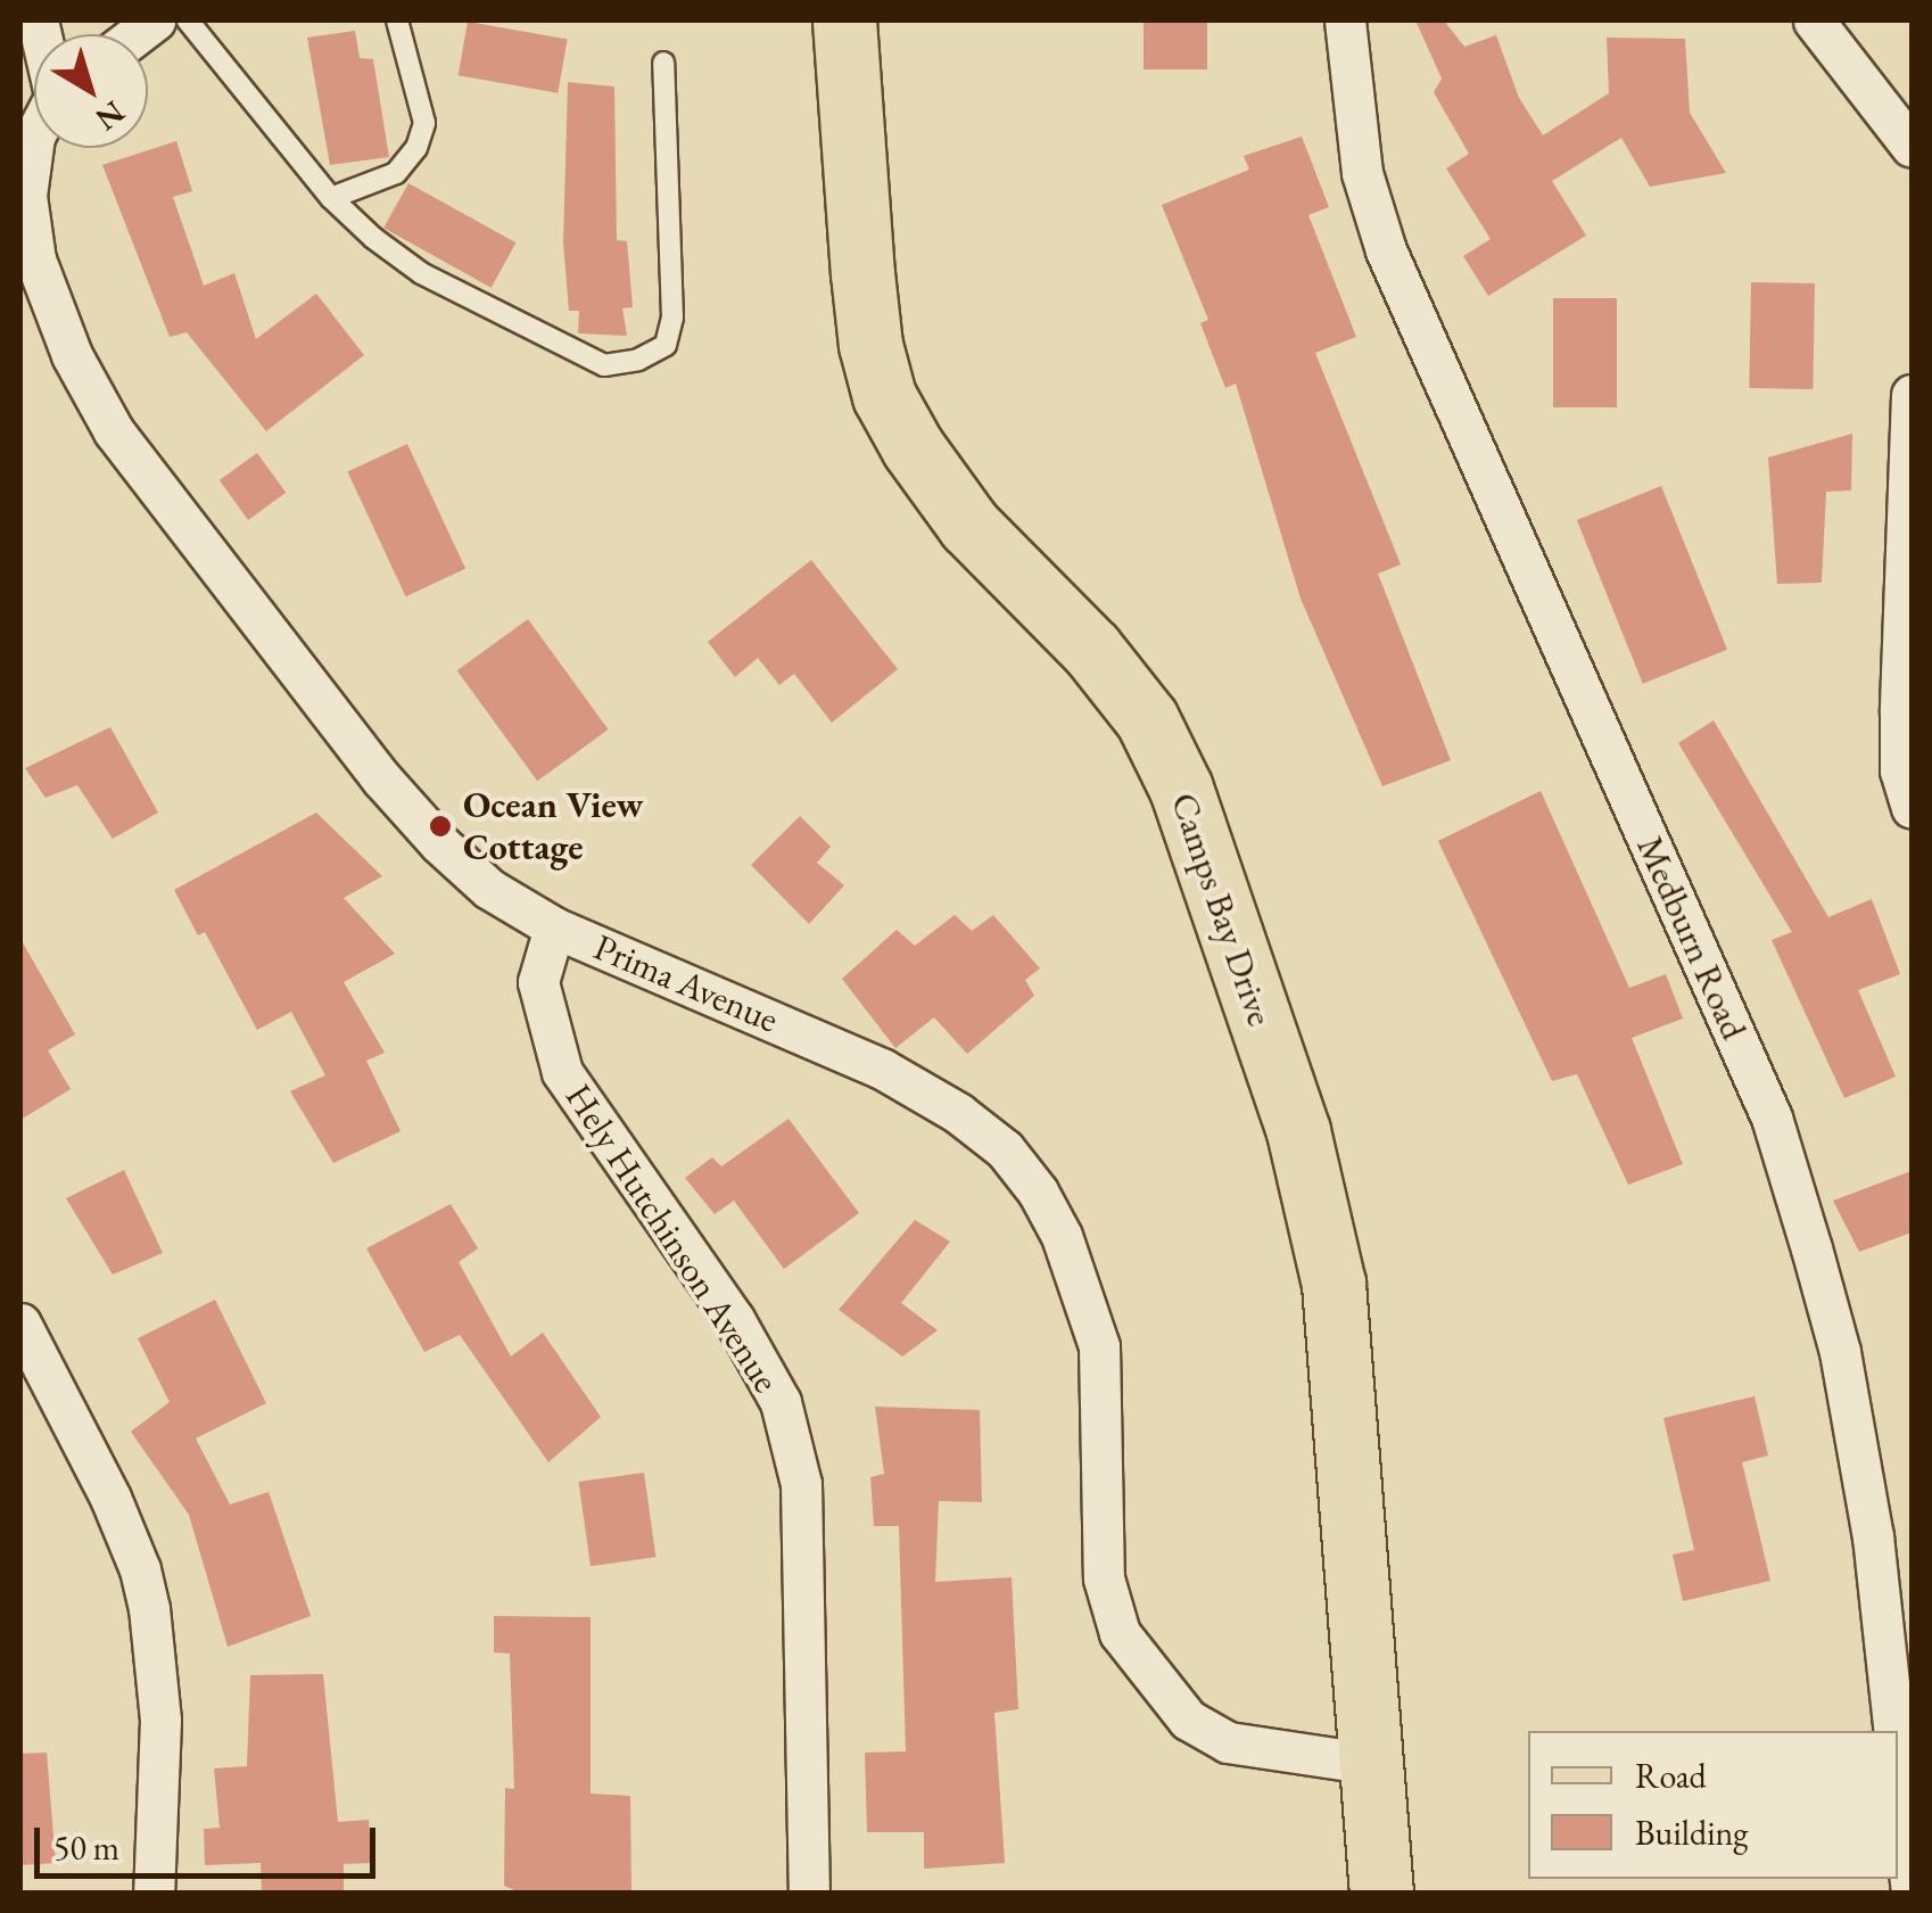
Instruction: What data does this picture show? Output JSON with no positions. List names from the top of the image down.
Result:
{
  "streets": {
    "main road": ["Camps Bay Drive"],
    "street": ["Medburn Road", "Prima Avenue", "Hely Hutchinson Avenue"]
  },
  "crossings": [
    ["Camps Bay Drive", "Prima Avenue"],
    ["Prima Avenue", "Hely Hutchinson Avenue"]
  ],
  "places": ["Ocean View Cottage"],
  "legend": ["Road", "Building"],
  "scale_bar": "50 m",
  "north": "bottom right"
}
